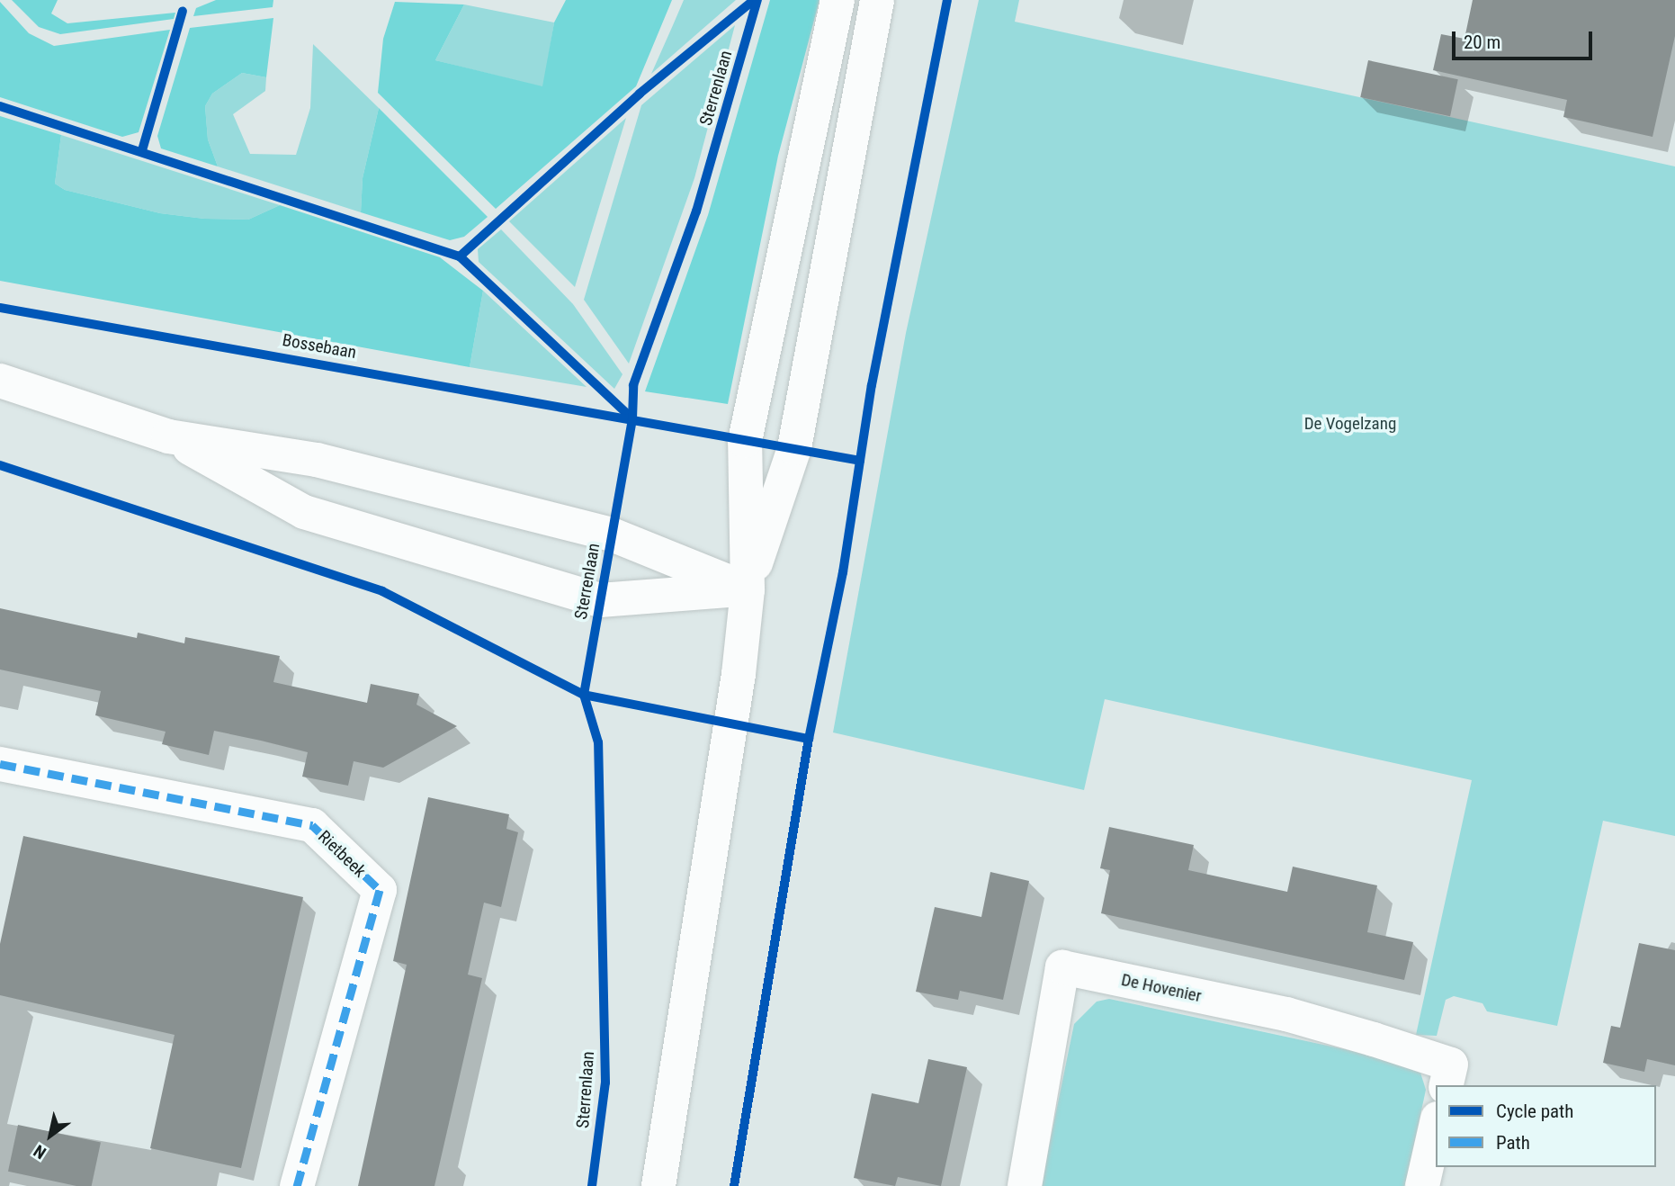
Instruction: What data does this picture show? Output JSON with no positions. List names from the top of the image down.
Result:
{
  "streets": {
    "street": ["Rietbeek", "De Hovenier"],
    "cycle path": ["Sterrenlaan", "Bossebaan"]
  },
  "parks": ["De Vogelzang"],
  "legend": ["Cycle path", "Path"],
  "scale_bar": "20 m",
  "north": "bottom left"
}
